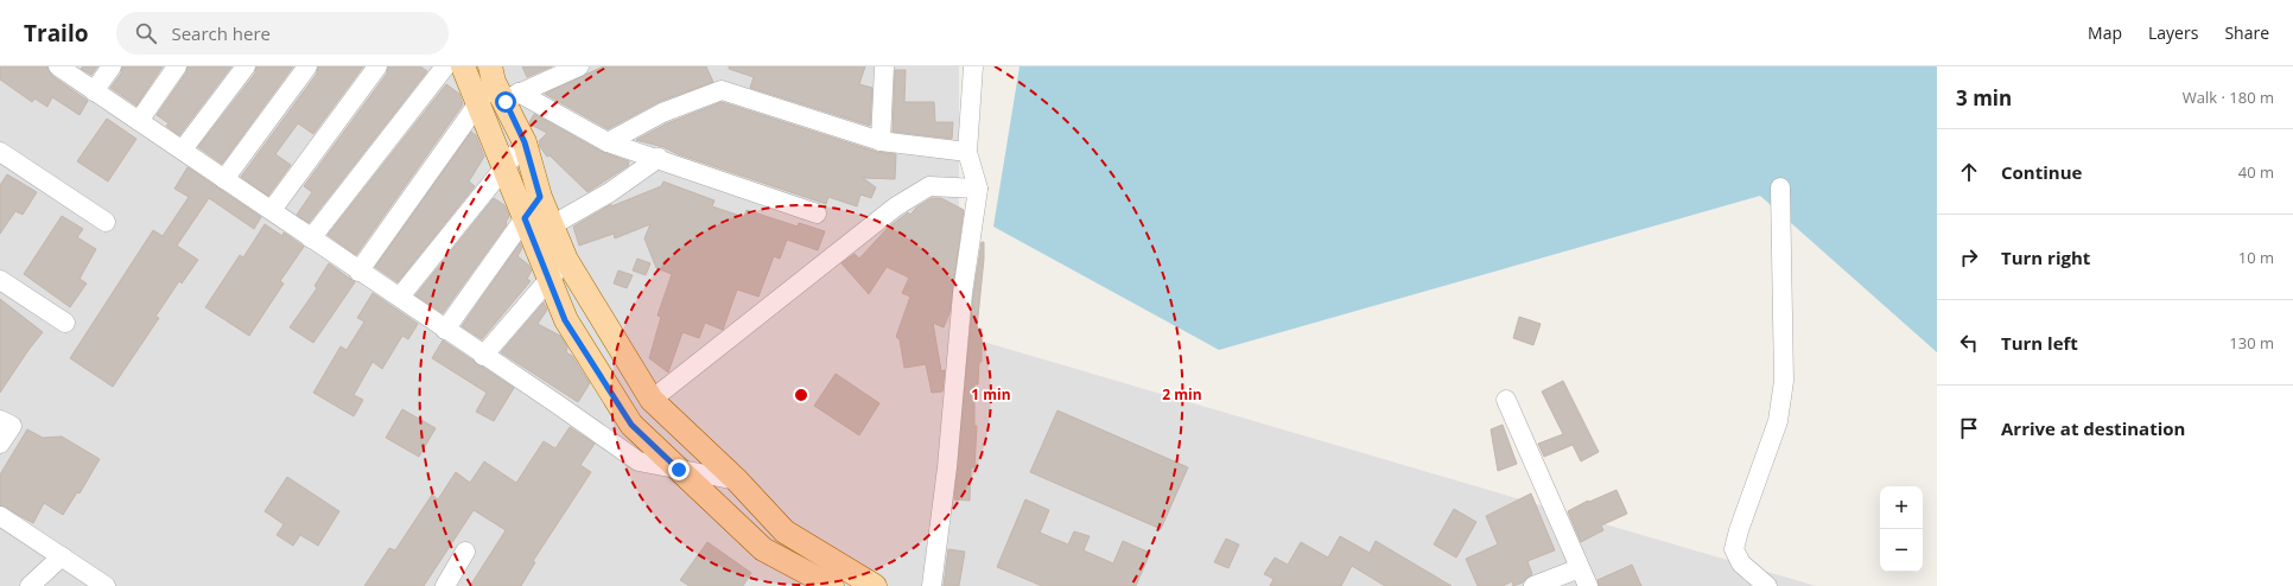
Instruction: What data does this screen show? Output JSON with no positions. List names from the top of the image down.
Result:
{
  "page": {
    "header": "Trailo",
    "search": "Search here",
    "nav": ["Map", "Layers", "Share"],
    "heading": ["3 min", "Walk · 180 m"],
    "list": [
      ["Continue", "40 m"],
      ["Turn right", "10 m"],
      ["Turn left", "130 m"],
      "Arrive at destination"
    ],
    "map_buttons": ["+", "−"]
  },
  "rings": ["1 min", "2 min"]
}
